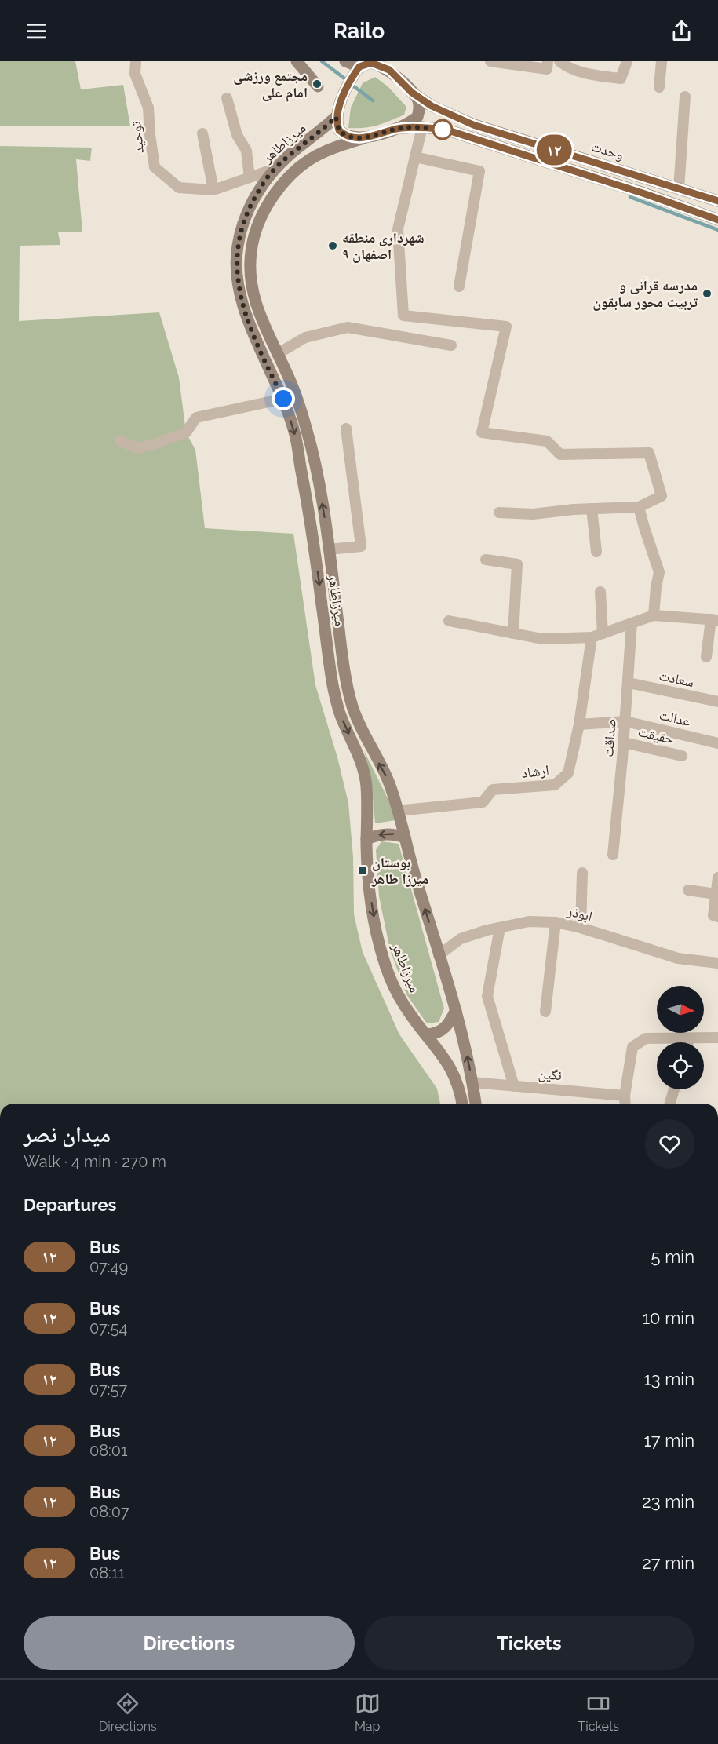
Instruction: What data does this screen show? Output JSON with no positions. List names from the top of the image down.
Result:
{
  "streets": {
    "main road": ["میرزاطاهر", "وحدت"],
    "street": [
      "توحید",
      "سعادت",
      "عدالت",
      "حقیقت",
      "صداقت",
      "ارشاد",
      "ابوذر",
      "نگین"
    ]
  },
  "crossings": [
    ["توحید", "میرزاطاهر"],
    ["میرزاطاهر", "وحدت"],
    ["میرزاطاهر", "ارشاد"],
    ["میرزاطاهر", "ابوذر"],
    ["میرزاطاهر", "نگین"],
    ["سعادت", "صداقت"],
    ["عدالت", "صداقت"],
    ["عدالت", "ارشاد"],
    ["حقیقت", "صداقت"]
  ],
  "places": {
    "other": ["مجتمع ورزشی امام علی", "شهرداری منطقه ۹ اصفهان", "مدرسه قرآنی و تربیت محور سابقون"],
    "transit": ["بوستان میرزا طاهر"]
  },
  "lines": ["bus line ۱۲"],
  "north": "right",
  "page": {
    "header": "Railo",
    "on_map": "۱۲",
    "heading": [
      ["میدان نصر", "Walk · 4 min · 270 m"],
      "Departures"
    ],
    "list": [
      {
        "mark": "۱۲",
        "name": "Bus",
        "note": "07:49",
        "value": "5 min"
      },
      {
        "mark": "۱۲",
        "name": "Bus",
        "note": "07:54",
        "value": "10 min"
      },
      {
        "mark": "۱۲",
        "name": "Bus",
        "note": "07:57",
        "value": "13 min"
      },
      {
        "mark": "۱۲",
        "name": "Bus",
        "note": "08:01",
        "value": "17 min"
      },
      {
        "mark": "۱۲",
        "name": "Bus",
        "note": "08:07",
        "value": "23 min"
      },
      {
        "mark": "۱۲",
        "name": "Bus",
        "note": "08:11",
        "value": "27 min"
      }
    ],
    "buttons": ["Directions", "Tickets"],
    "tabs": ["Directions", "Map", "Tickets"]
  }
}
